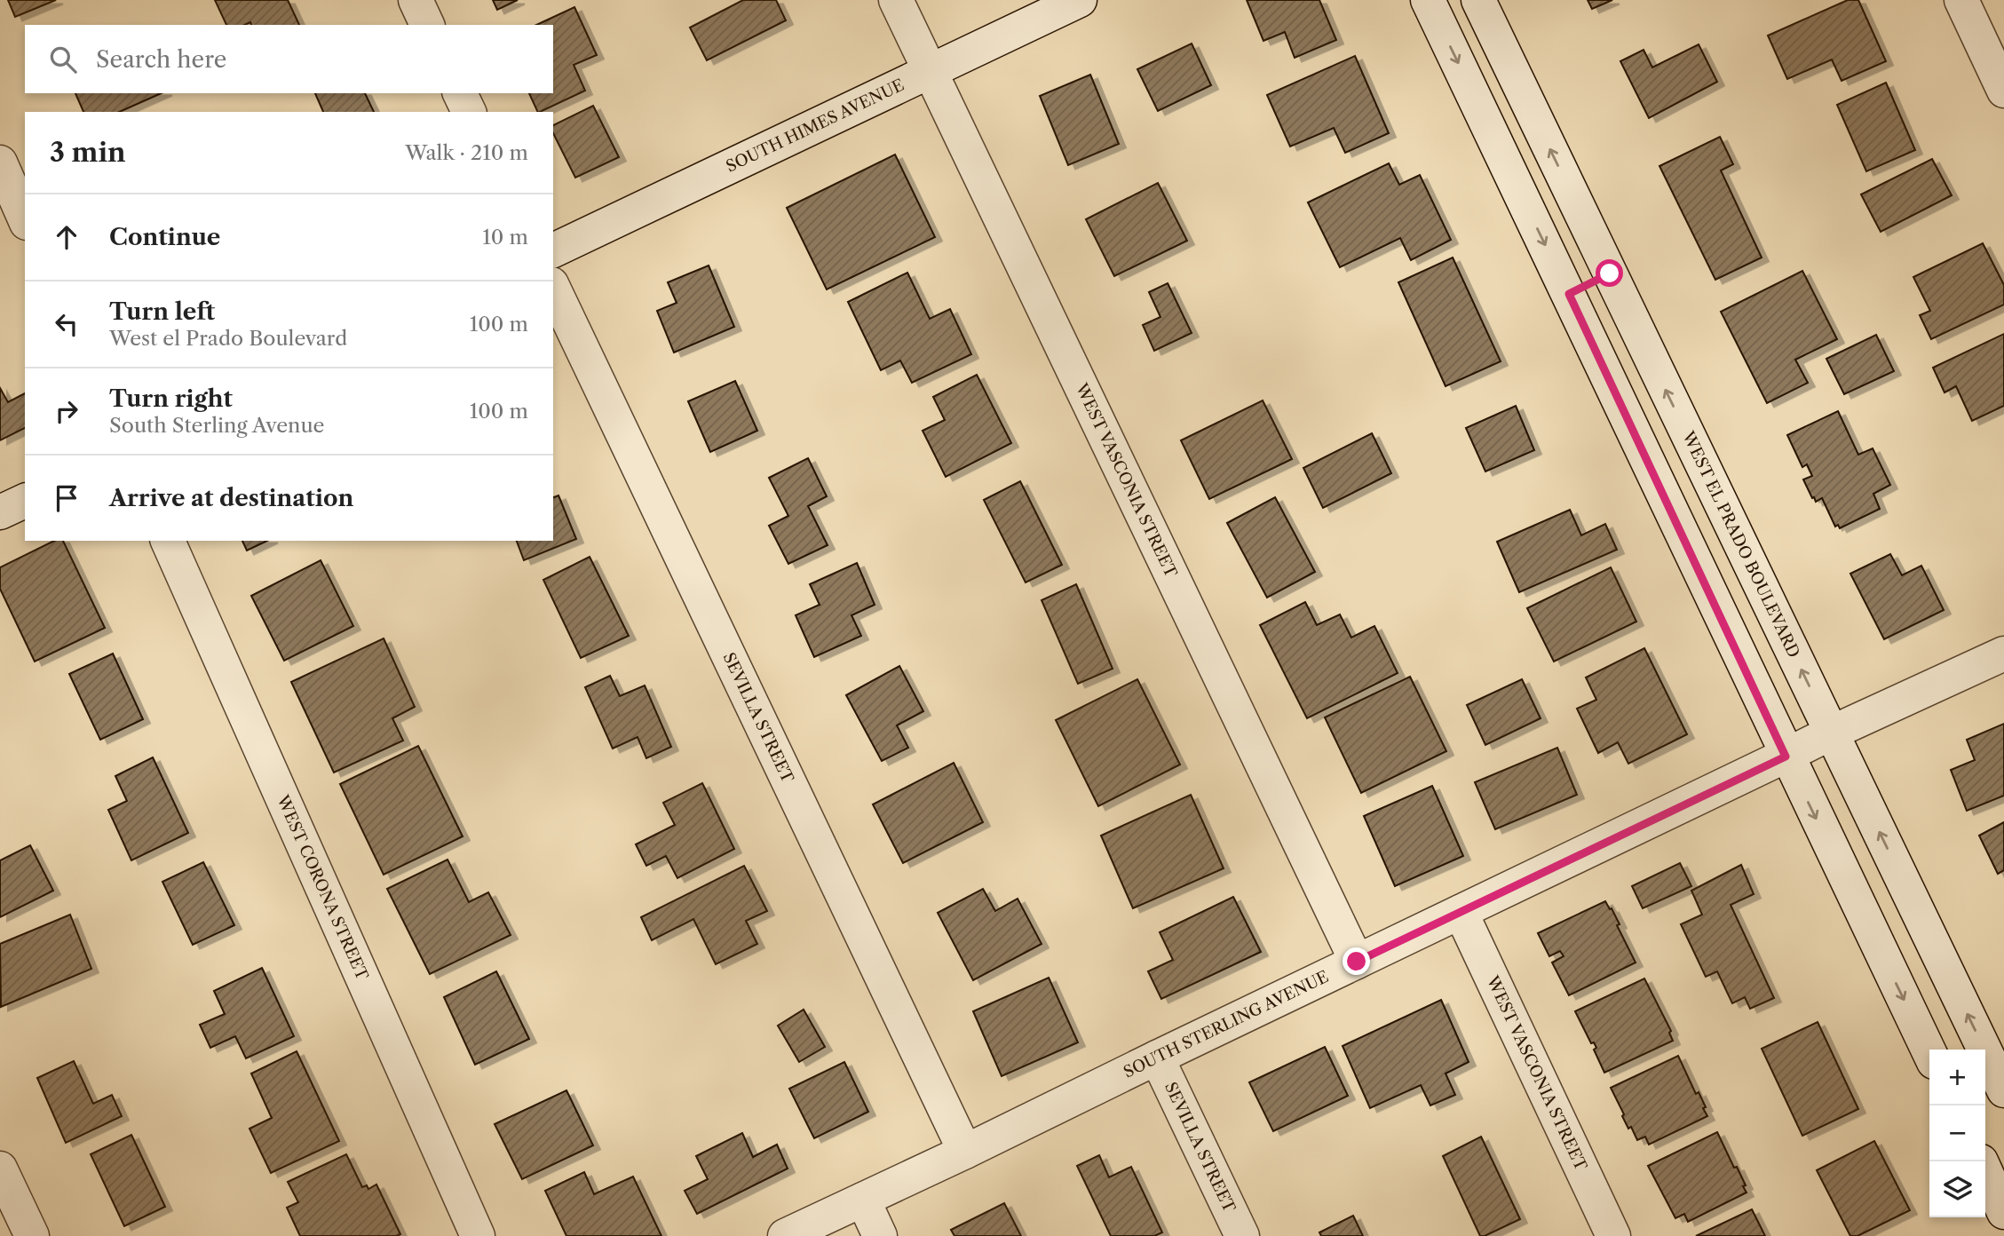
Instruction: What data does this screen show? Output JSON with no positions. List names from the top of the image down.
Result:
{
  "streets": {
    "street": [
      "SOUTH HIMES AVENUE",
      "WEST VASCONIA STREET",
      "WEST EL PRADO BOULEVARD",
      "SEVILLA STREET",
      "WEST CORONA STREET",
      "SOUTH STERLING AVENUE"
    ]
  },
  "crossings": [
    ["SOUTH HIMES AVENUE", "WEST VASCONIA STREET"],
    ["WEST VASCONIA STREET", "SOUTH STERLING AVENUE"],
    ["WEST EL PRADO BOULEVARD", "SOUTH STERLING AVENUE"],
    ["SEVILLA STREET", "SOUTH STERLING AVENUE"]
  ],
  "page": {
    "search": "Search here",
    "heading": ["3 min", "Walk · 210 m"],
    "list": [
      ["Continue", "10 m"],
      ["Turn left", "West el Prado Boulevard", "100 m"],
      ["Turn right", "South Sterling Avenue", "100 m"],
      "Arrive at destination"
    ],
    "map_buttons": ["+", "−"]
  }
}
